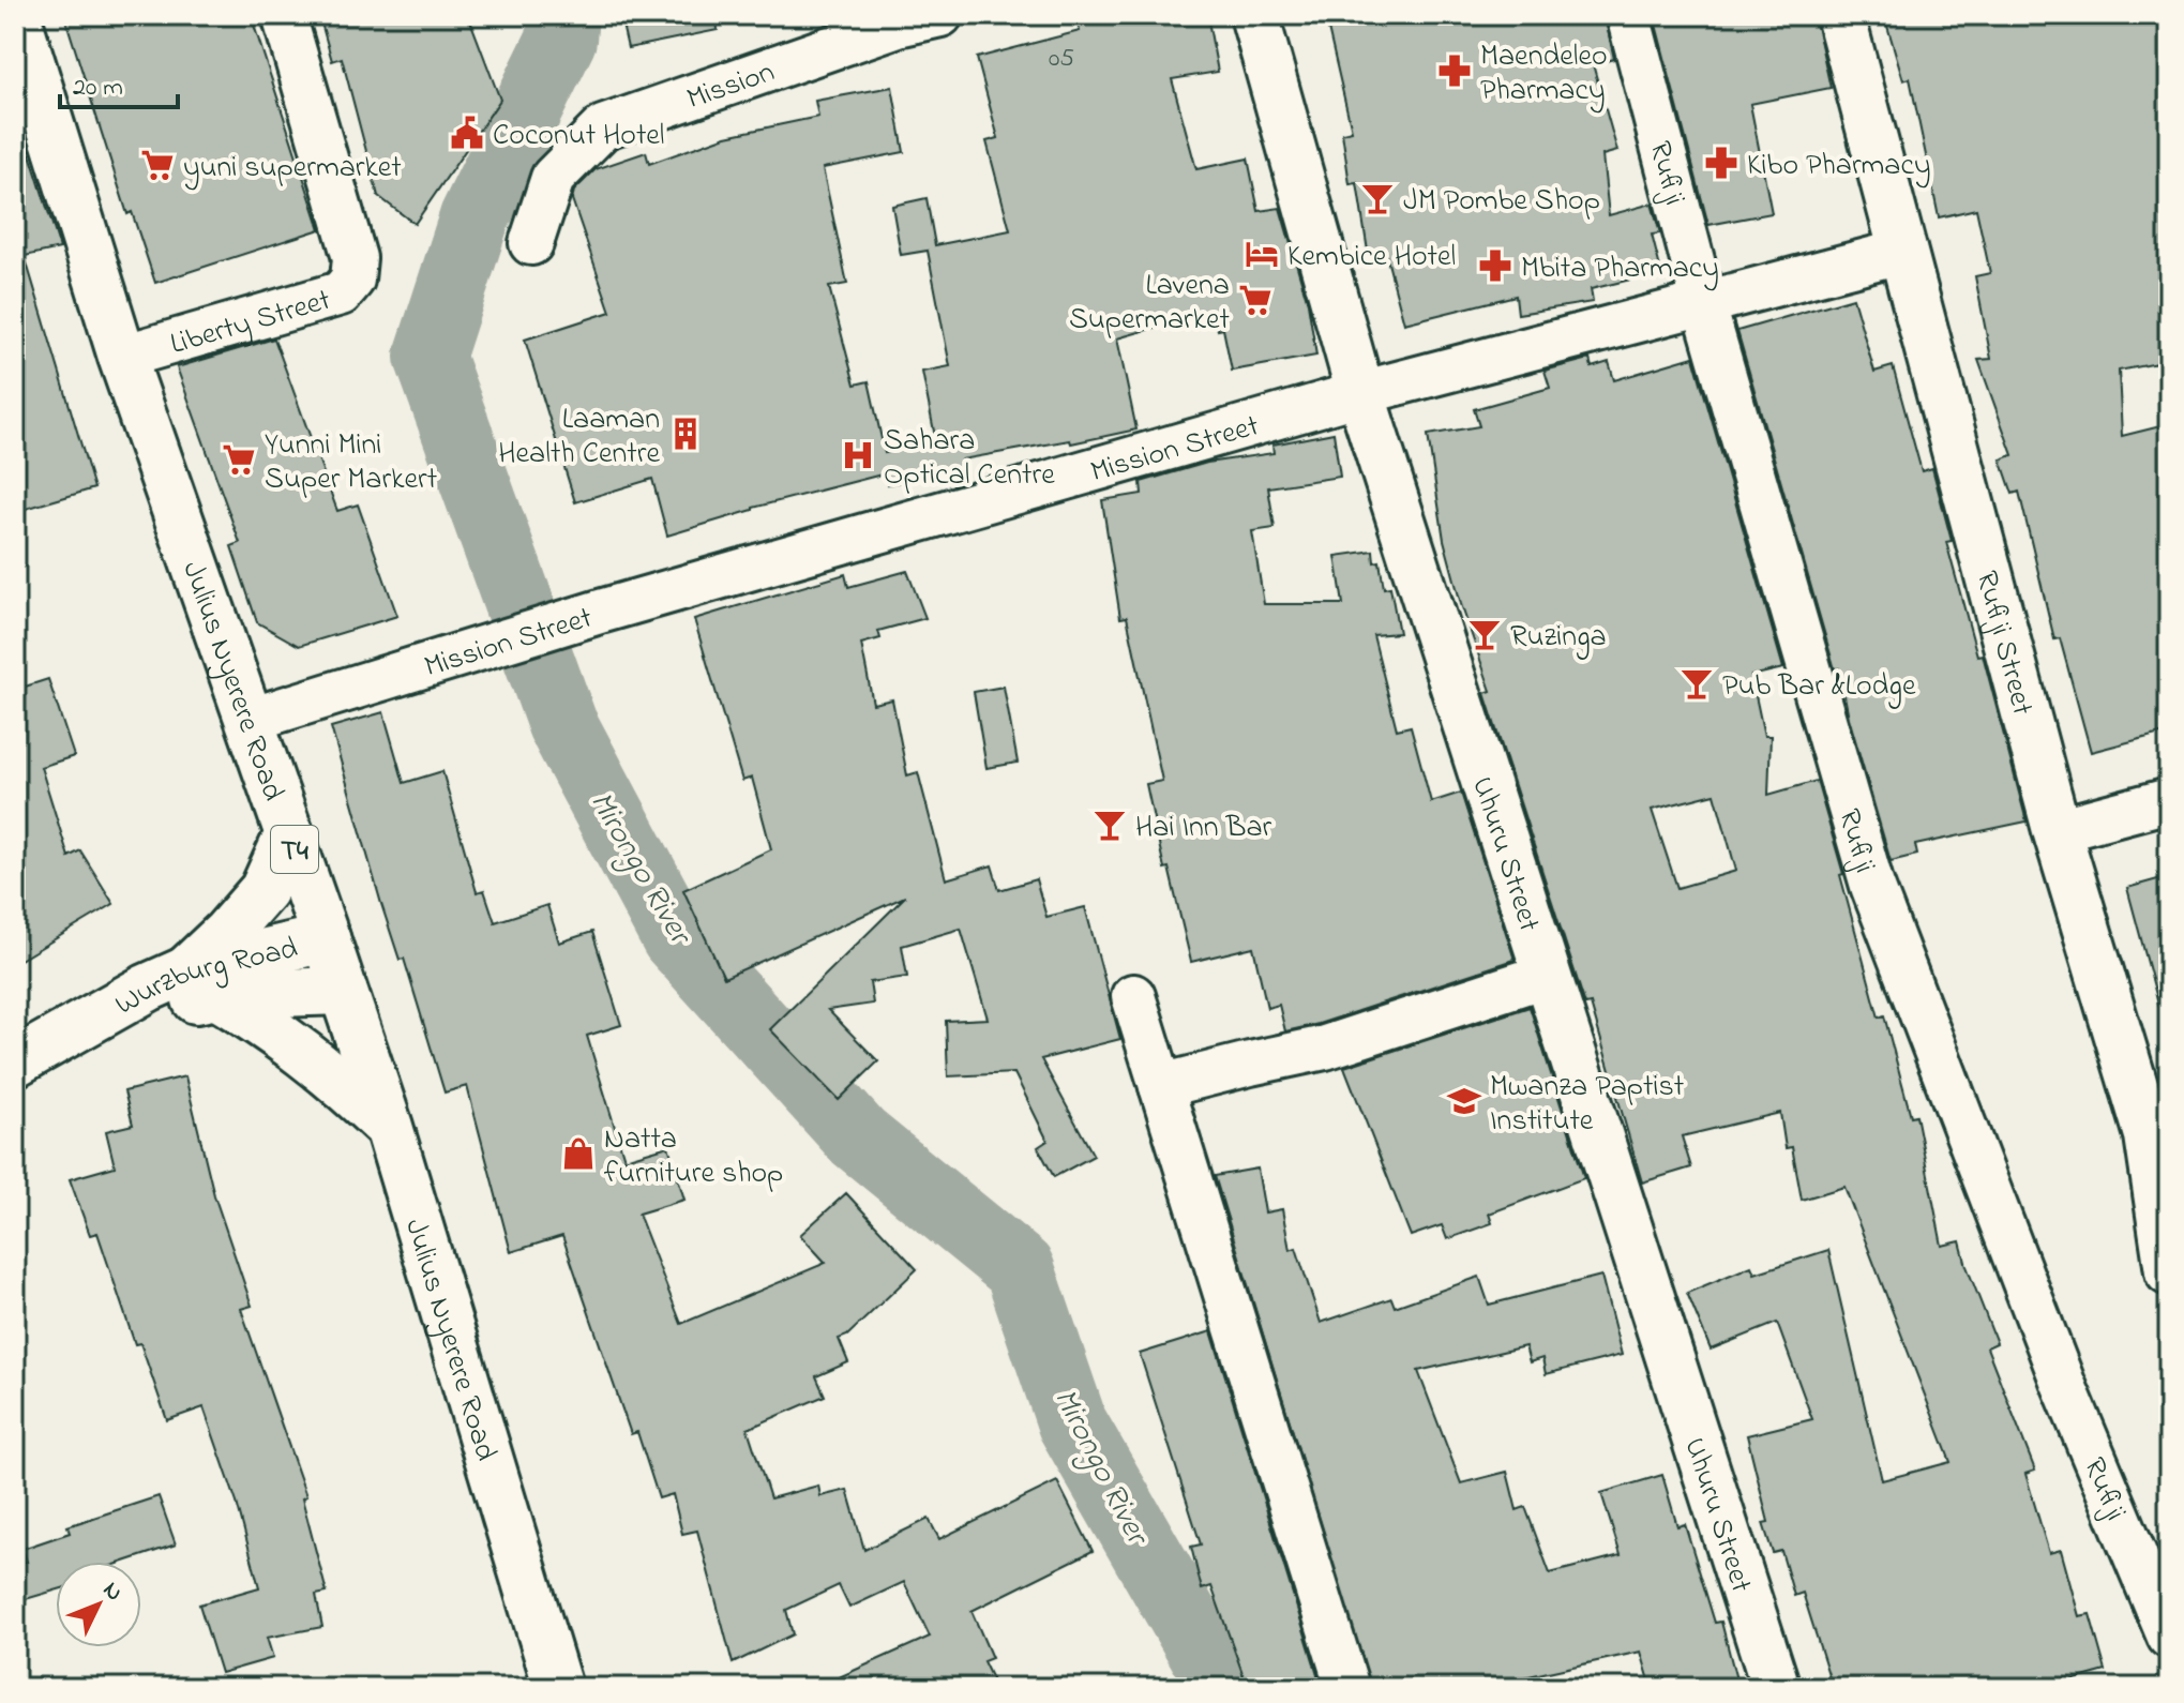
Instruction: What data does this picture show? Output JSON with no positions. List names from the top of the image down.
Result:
{
  "streets": {
    "main road": [
      "Rufiji Street",
      "Julius Nyerere Road",
      "T4",
      "Uhuru Street",
      "Wurzburg Road"
    ],
    "street": [
      "Mission",
      "Rufiji",
      "Liberty Street",
      "Mission Street"
    ]
  },
  "crossings": [
    ["Rufiji", "Mission Street"],
    ["Liberty Street", "Julius Nyerere Road"],
    ["Mission Street", "Rufiji Street"],
    ["Mission Street", "Julius Nyerere Road"],
    ["Mission Street", "Uhuru Street"],
    ["Julius Nyerere Road", "Wurzburg Road"]
  ],
  "water": ["Mirongo River"],
  "places": {
    "pharmacy": ["Maendeleo Pharmacy", "Kibo Pharmacy", "Mbita Pharmacy"],
    "public building": ["Coconut Hotel"],
    "supermarket": ["yuni supermarket", "Lavena Supermarket", "Yunni Mini Super Markert"],
    "bar": [
      "JM Pombe Shop",
      "Ruzinga",
      "Pub Bar &Lodge",
      "Hai Inn Bar"
    ],
    "hotel": ["Kembice Hotel"],
    "building": ["Laaman Health Centre"],
    "hospital": ["Sahara Optical Centre"],
    "school or university": ["Mwanza Paptist Institute"],
    "shop": ["Natta furniture shop"]
  },
  "house_numbers": ["05"],
  "scale_bar": "20 m",
  "north": "top right"
}
